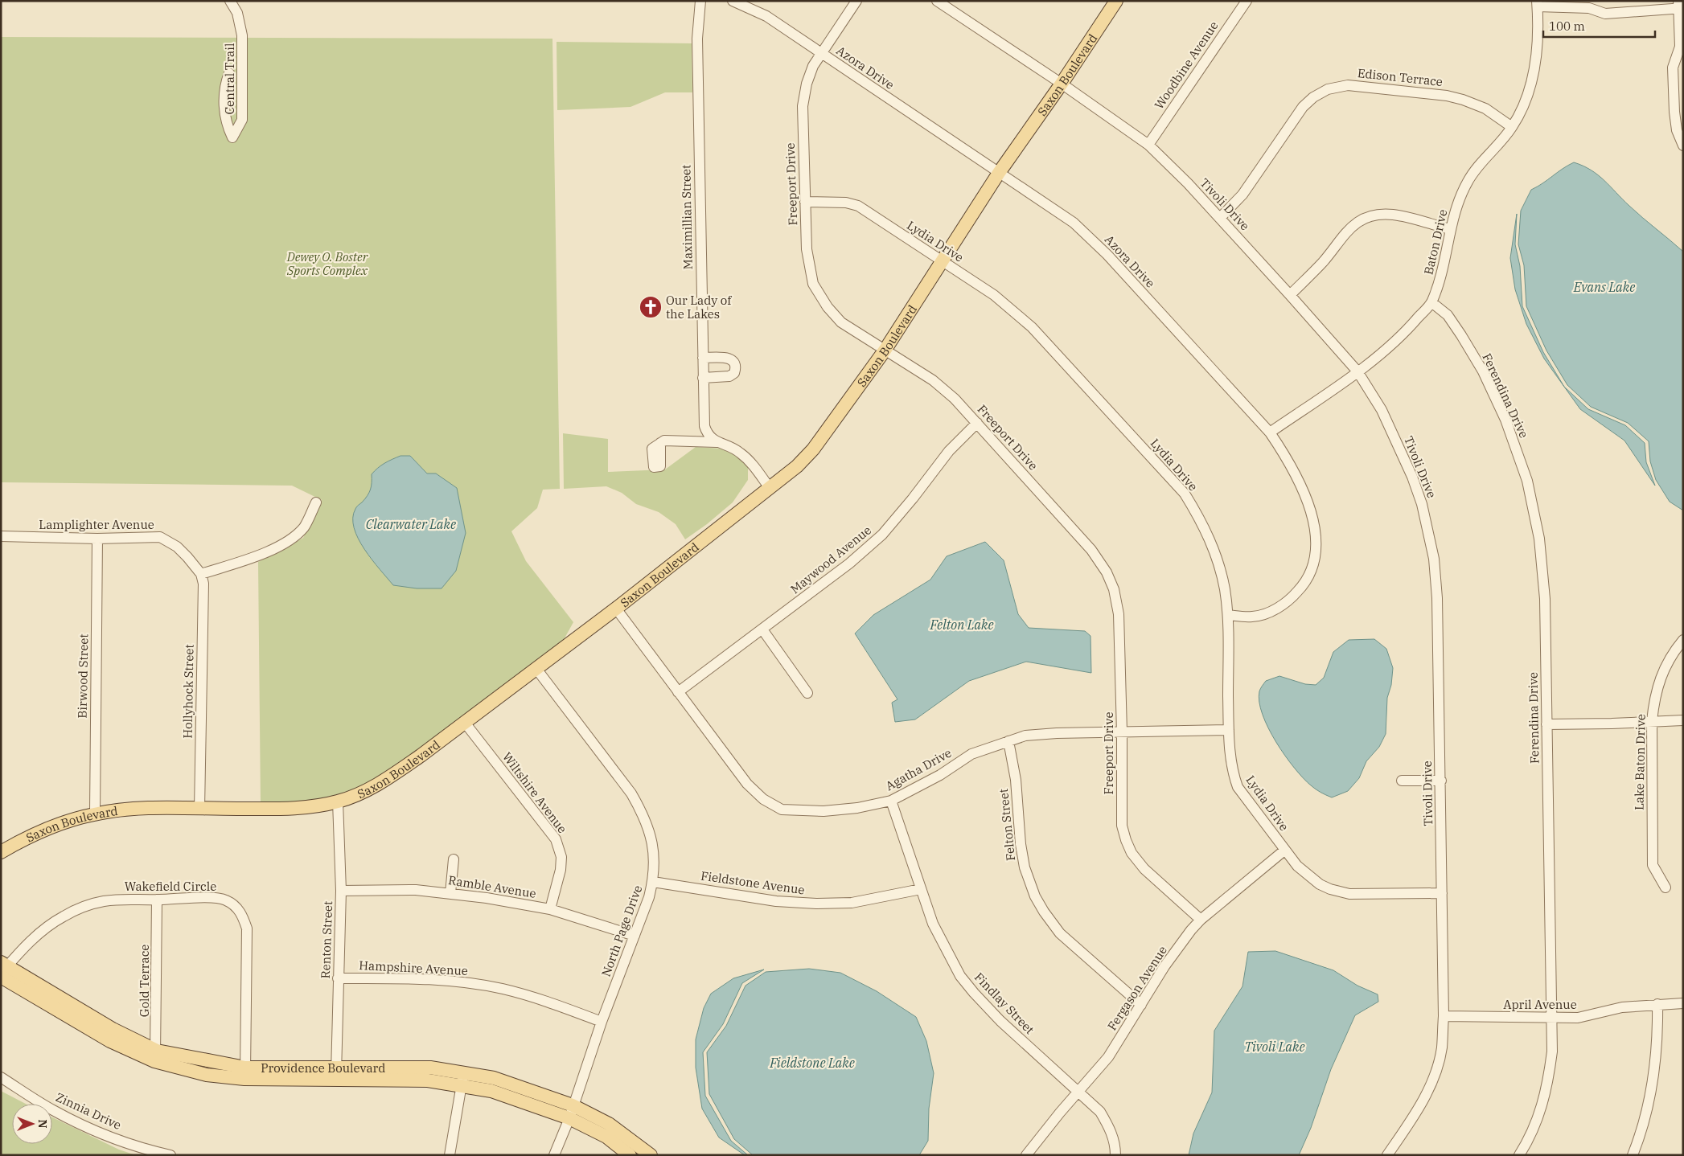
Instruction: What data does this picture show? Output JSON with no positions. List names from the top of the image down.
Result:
{
  "streets": {
    "main road": ["Saxon Boulevard", "Providence Boulevard"],
    "street": [
      "Woodbine Avenue",
      "Azora Drive",
      "Edison Terrace",
      "Central Trail",
      "Freeport Drive",
      "Tivoli Drive",
      "Maximillian Street",
      "Lydia Drive",
      "Baton Drive",
      "Ferendina Drive",
      "Lamplighter Avenue",
      "Maywood Avenue",
      "Birwood Street",
      "Hollyhock Street",
      "Lake Baton Drive",
      "Agatha Drive",
      "Wiltshire Avenue",
      "Felton Street",
      "Fieldstone Avenue",
      "Wakefield Circle",
      "Ramble Avenue",
      "North Page Drive",
      "Renton Street",
      "Hampshire Avenue",
      "Gold Terrace",
      "Fergason Avenue",
      "Findlay Street",
      "April Avenue",
      "Zinnia Drive"
    ]
  },
  "crossings": [
    ["Woodbine Avenue", "Tivoli Drive"],
    ["Azora Drive", "Saxon Boulevard"],
    ["Azora Drive", "Freeport Drive"],
    ["Azora Drive", "Lydia Drive"],
    ["Azora Drive", "Baton Drive"],
    ["Saxon Boulevard", "Freeport Drive"],
    ["Saxon Boulevard", "Tivoli Drive"],
    ["Saxon Boulevard", "Lydia Drive"],
    ["Saxon Boulevard", "Birwood Street"],
    ["Saxon Boulevard", "Hollyhock Street"],
    ["Saxon Boulevard", "Agatha Drive"],
    ["Saxon Boulevard", "Wiltshire Avenue"],
    ["Saxon Boulevard", "North Page Drive"],
    ["Saxon Boulevard", "Renton Street"],
    ["Edison Terrace", "Tivoli Drive"],
    ["Edison Terrace", "Baton Drive"],
    ["Freeport Drive", "Lydia Drive"],
    ["Freeport Drive", "Maywood Avenue"],
    ["Freeport Drive", "Agatha Drive"],
    ["Freeport Drive", "Fergason Avenue"],
    ["Tivoli Drive", "Lydia Drive"],
    ["Tivoli Drive", "Baton Drive"],
    ["Tivoli Drive", "April Avenue"],
    ["Lydia Drive", "Agatha Drive"],
    ["Lydia Drive", "Fergason Avenue"],
    ["Baton Drive", "Ferendina Drive"],
    ["Ferendina Drive", "April Avenue"],
    ["Lamplighter Avenue", "Birwood Street"],
    ["Lamplighter Avenue", "Hollyhock Street"],
    ["Maywood Avenue", "Agatha Drive"],
    ["Agatha Drive", "Felton Street"],
    ["Agatha Drive", "Findlay Street"],
    ["Wiltshire Avenue", "Ramble Avenue"],
    ["Felton Street", "Fergason Avenue"],
    ["Fieldstone Avenue", "North Page Drive"],
    ["Fieldstone Avenue", "Findlay Street"],
    ["Wakefield Circle", "Gold Terrace"],
    ["Wakefield Circle", "Providence Boulevard"],
    ["Ramble Avenue", "North Page Drive"],
    ["Ramble Avenue", "Renton Street"],
    ["North Page Drive", "Hampshire Avenue"],
    ["North Page Drive", "Providence Boulevard"],
    ["Renton Street", "Hampshire Avenue"],
    ["Renton Street", "Providence Boulevard"],
    ["Gold Terrace", "Providence Boulevard"],
    ["Fergason Avenue", "Findlay Street"]
  ],
  "water": [
    "Evans Lake",
    "Clearwater Lake",
    "Felton Lake",
    "Tivoli Lake",
    "Fieldstone Lake"
  ],
  "parks": ["Dewey O. Boster Sports Complex"],
  "places": {
    "church": ["Our Lady of the Lakes"]
  },
  "scale_bar": "100 m",
  "north": "right"
}
